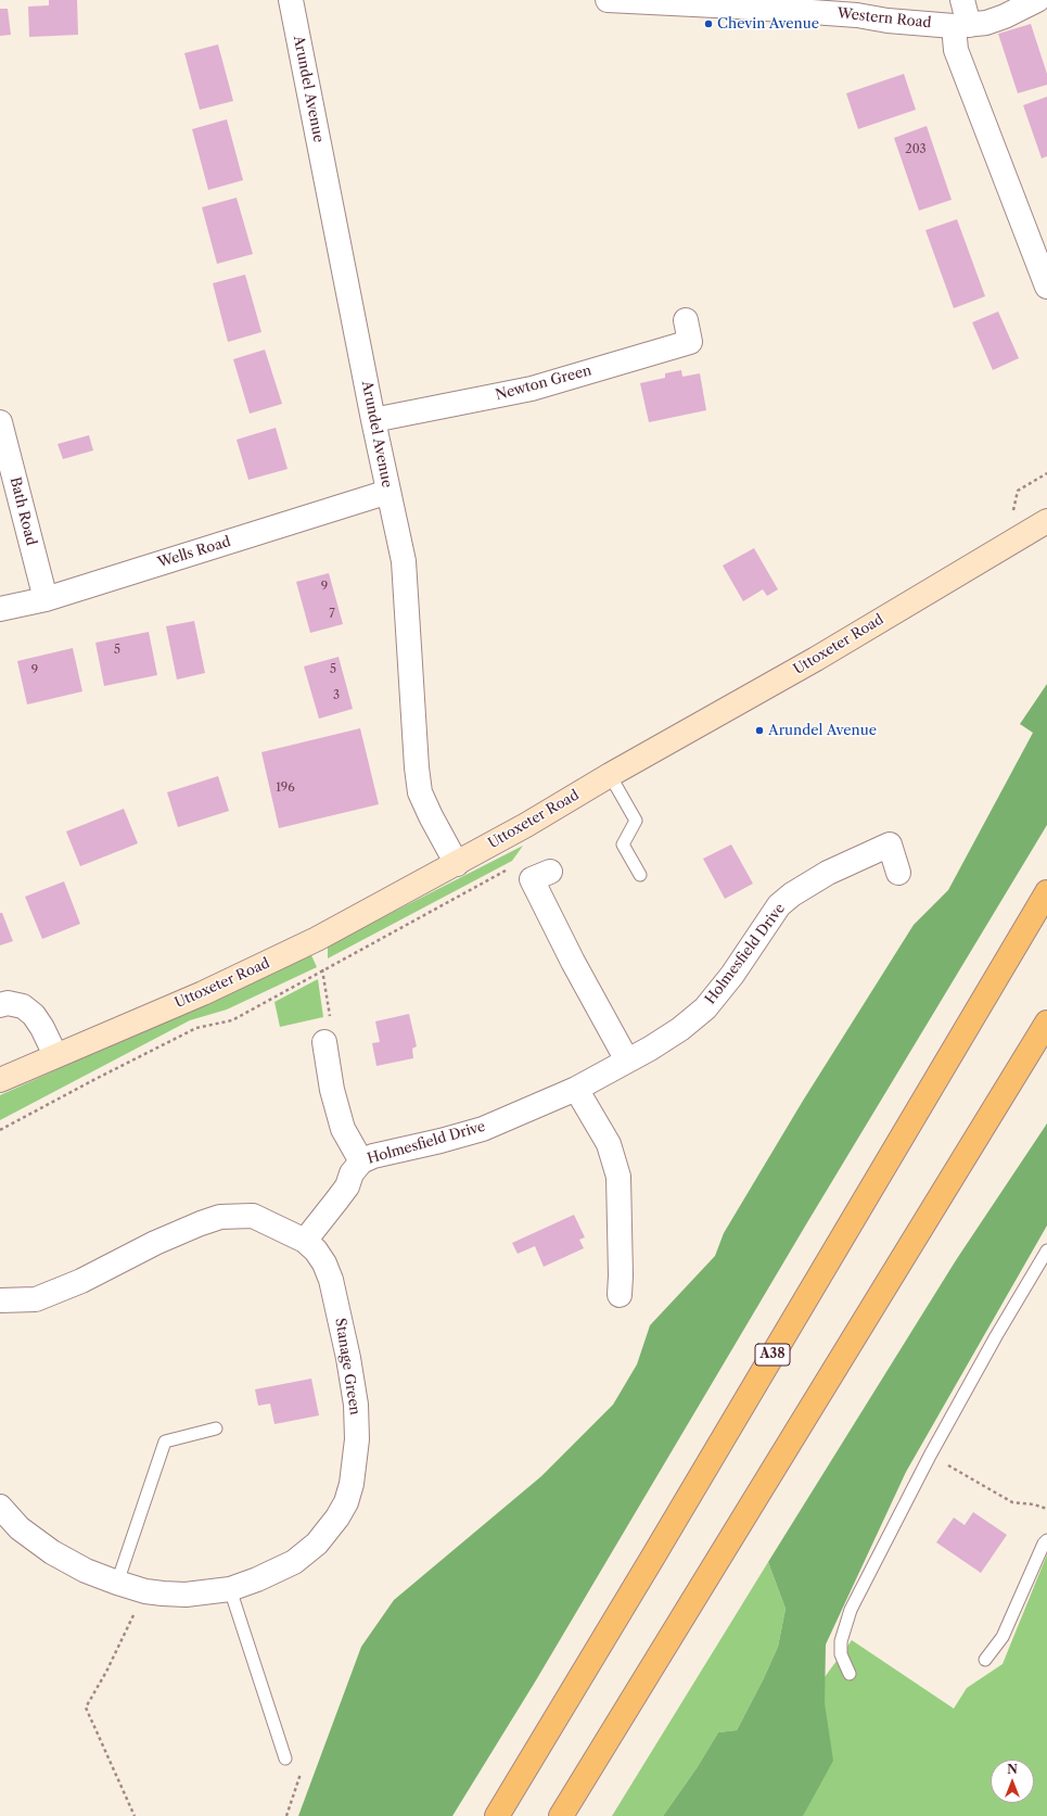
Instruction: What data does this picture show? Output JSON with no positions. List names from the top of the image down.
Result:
{
  "streets": {
    "highway": ["A38"],
    "main road": ["Uttoxeter Road"],
    "street": [
      "Western Road",
      "Arundel Avenue",
      "Newton Green",
      "Bath Road",
      "Wells Road",
      "Holmesfield Drive",
      "Stanage Green"
    ]
  },
  "crossings": [
    ["Arundel Avenue", "Newton Green"],
    ["Arundel Avenue", "Wells Road"],
    ["Arundel Avenue", "Uttoxeter Road"],
    ["Bath Road", "Wells Road"],
    ["Holmesfield Drive", "Stanage Green"]
  ],
  "places": ["Chevin Avenue", "Arundel Avenue"],
  "house_numbers": [
    "203",
    "9",
    "7",
    "5",
    "5",
    "9",
    "3",
    "196"
  ],
  "north": "top"
}
